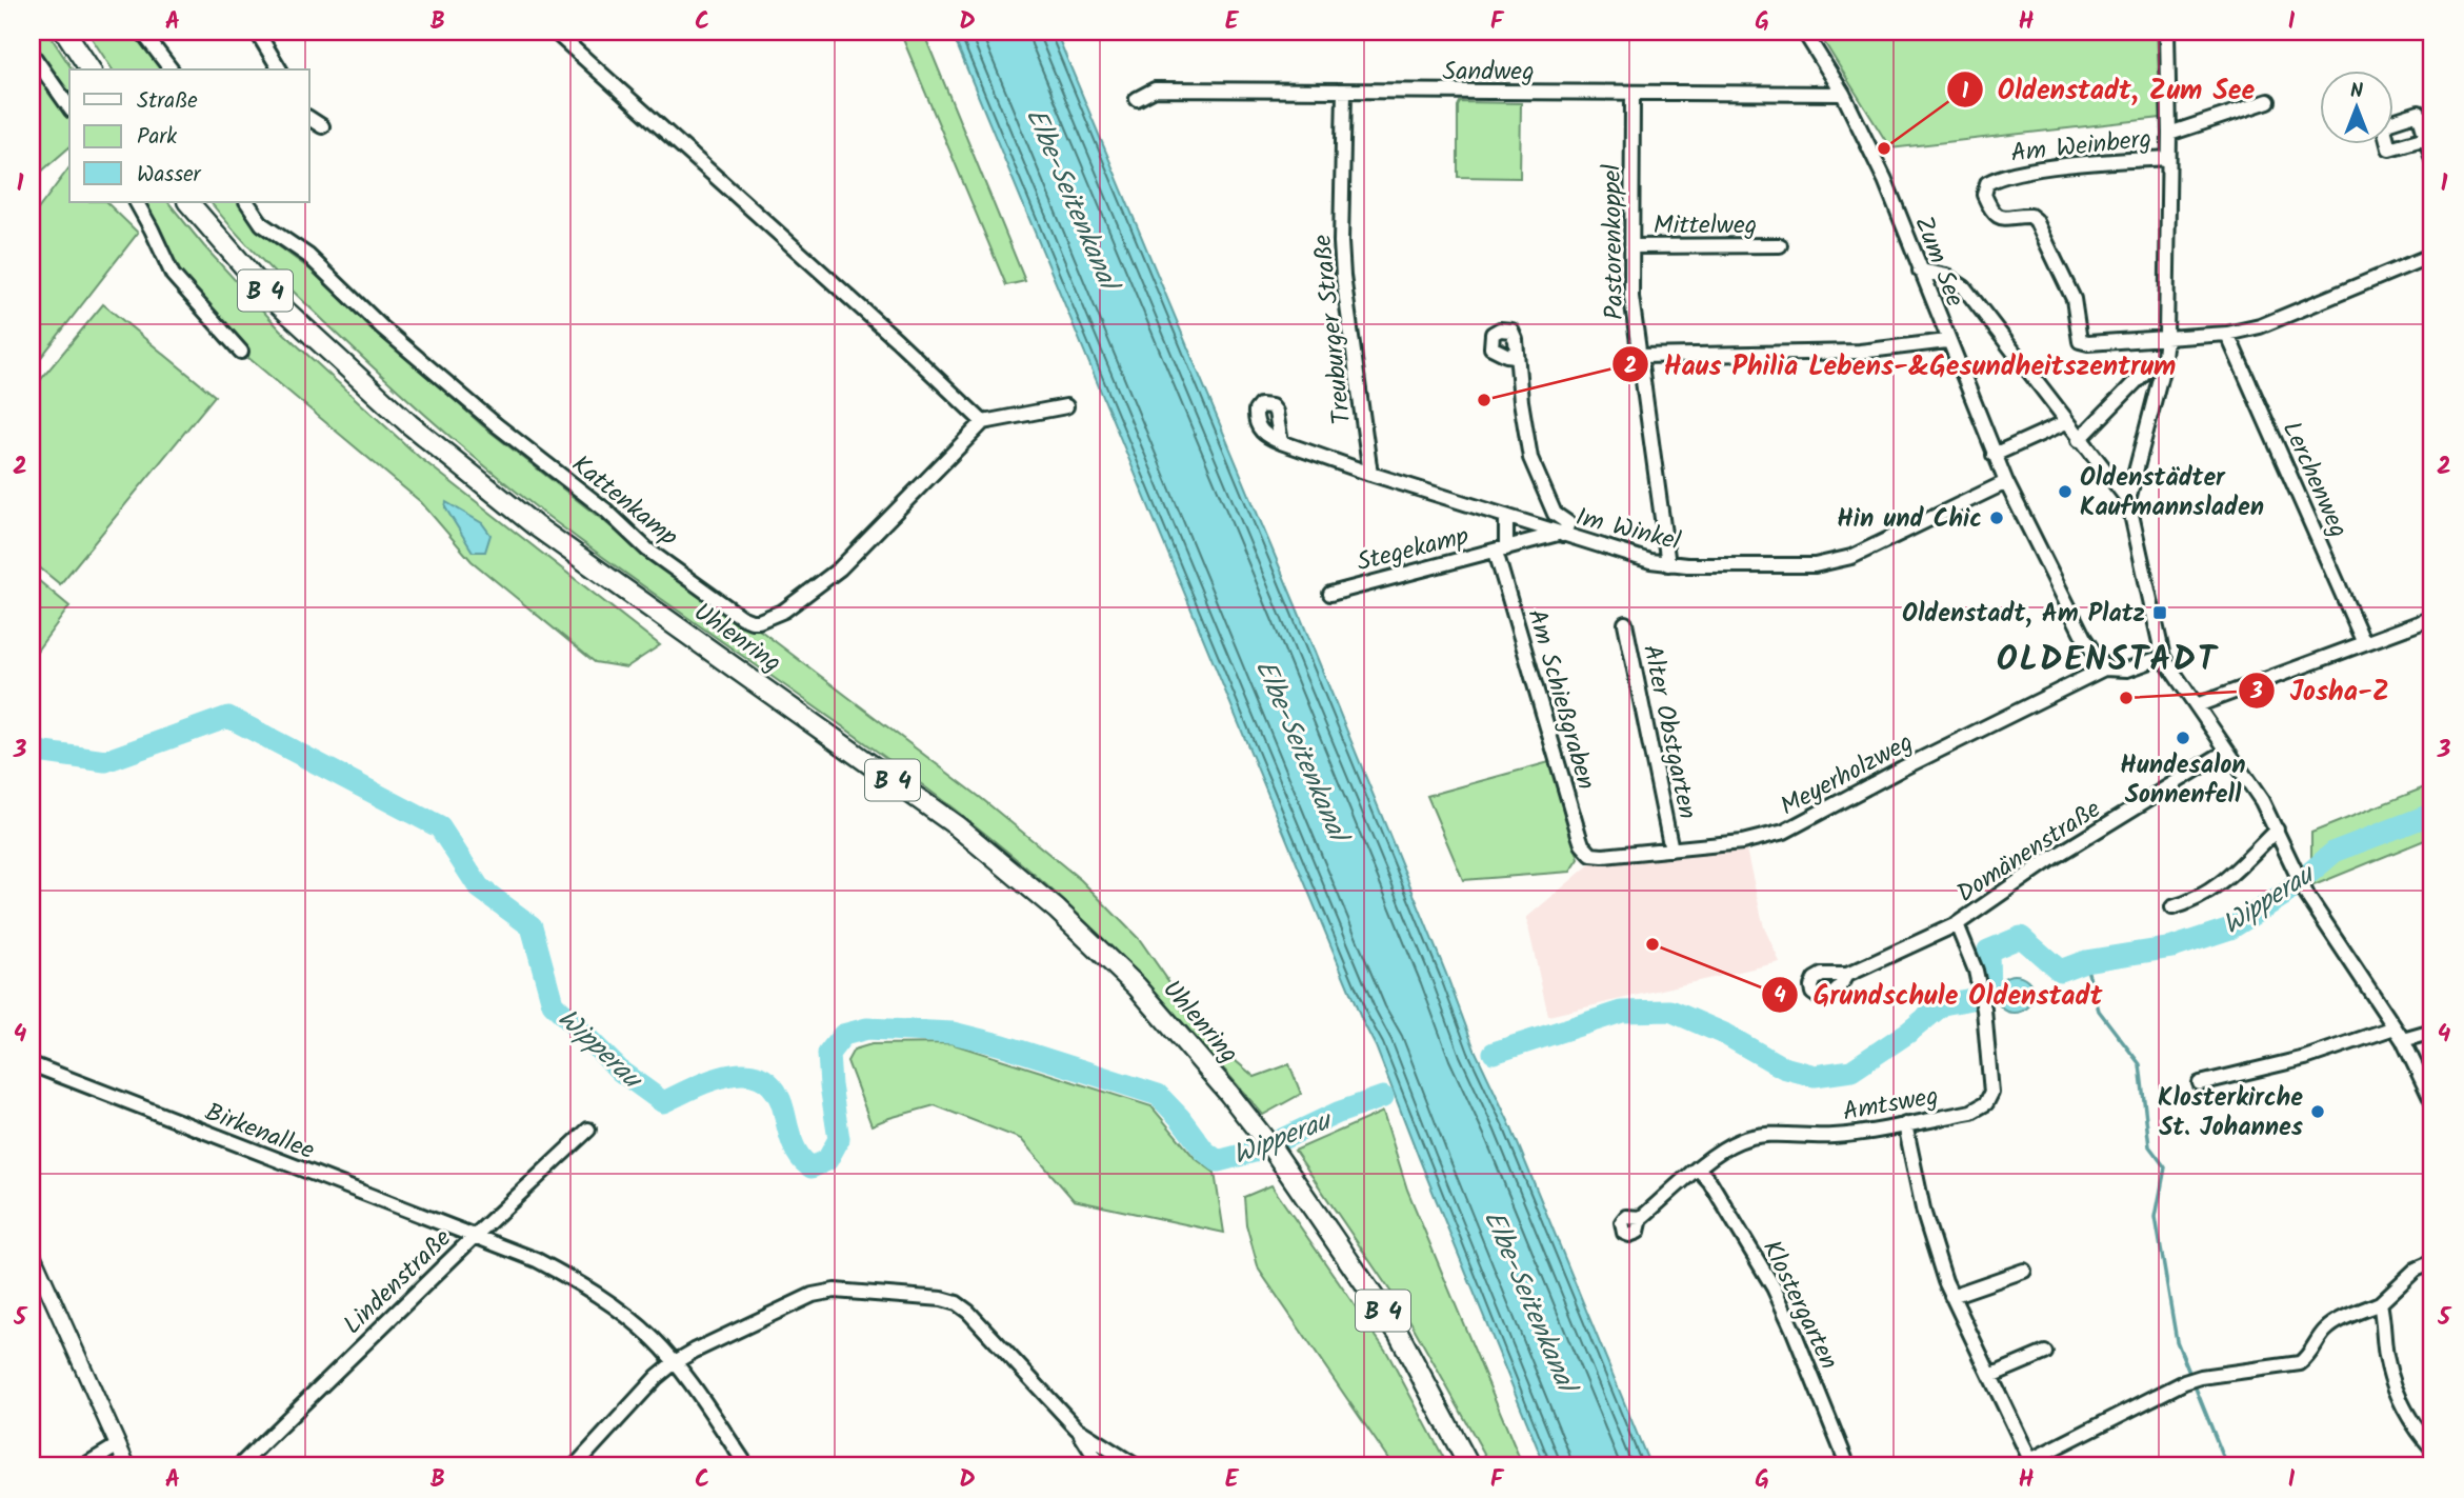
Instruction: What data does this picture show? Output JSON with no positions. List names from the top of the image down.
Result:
{
  "streets": {
    "highway": ["B 4", "Uhlenring"],
    "street": [
      "Sandweg",
      "Am Weinberg",
      "Mittelweg",
      "Pastorenkoppel",
      "Zum See",
      "Treuburger Straße",
      "Lerchenweg",
      "Kattenkamp",
      "Im Winkel",
      "Stegekamp",
      "Am Schießgraben",
      "Alter Obstgarten",
      "Meyerholzweg",
      "Domänenstraße",
      "Amtsweg",
      "Birkenallee",
      "Lindenstraße",
      "Klostergarten"
    ]
  },
  "crossings": [
    ["Sandweg", "Pastorenkoppel"],
    ["Sandweg", "Zum See"],
    ["Sandweg", "Treuburger Straße"],
    ["Mittelweg", "Pastorenkoppel"],
    ["Pastorenkoppel", "Im Winkel"],
    ["Zum See", "Im Winkel"],
    ["Zum See", "Meyerholzweg"],
    ["Treuburger Straße", "Im Winkel"],
    ["Im Winkel", "Stegekamp"],
    ["Stegekamp", "Am Schießgraben"],
    ["Am Schießgraben", "Meyerholzweg"],
    ["Alter Obstgarten", "Meyerholzweg"],
    ["Domänenstraße", "Amtsweg"],
    ["Amtsweg", "Klostergarten"],
    ["Birkenallee", "Lindenstraße"]
  ],
  "districts": ["OLDENSTADT"],
  "water": ["Elbe-Seitenkanal", "Wipperau"],
  "places": {
    "other": [
      "Oldenstadt, Zum See",
      "Haus Philia Lebens-&Gesundheitszentrum",
      "Oldenstädter Kaufmannsladen",
      "Hin und Chic",
      "Josha-Z",
      "Hundesalon Sonnenfell",
      "Grundschule Oldenstadt",
      "Klosterkirche St. Johannes"
    ],
    "transit": ["Oldenstadt, Am Platz"]
  },
  "legend": ["Straße", "Park", "Wasser"],
  "north": "top",
  "grid": {
    "columns": [
      "A",
      "B",
      "C",
      "D",
      "E",
      "F",
      "G",
      "H",
      "I"
    ],
    "rows": [
      "1",
      "2",
      "3",
      "4",
      "5"
    ]
  }
}
